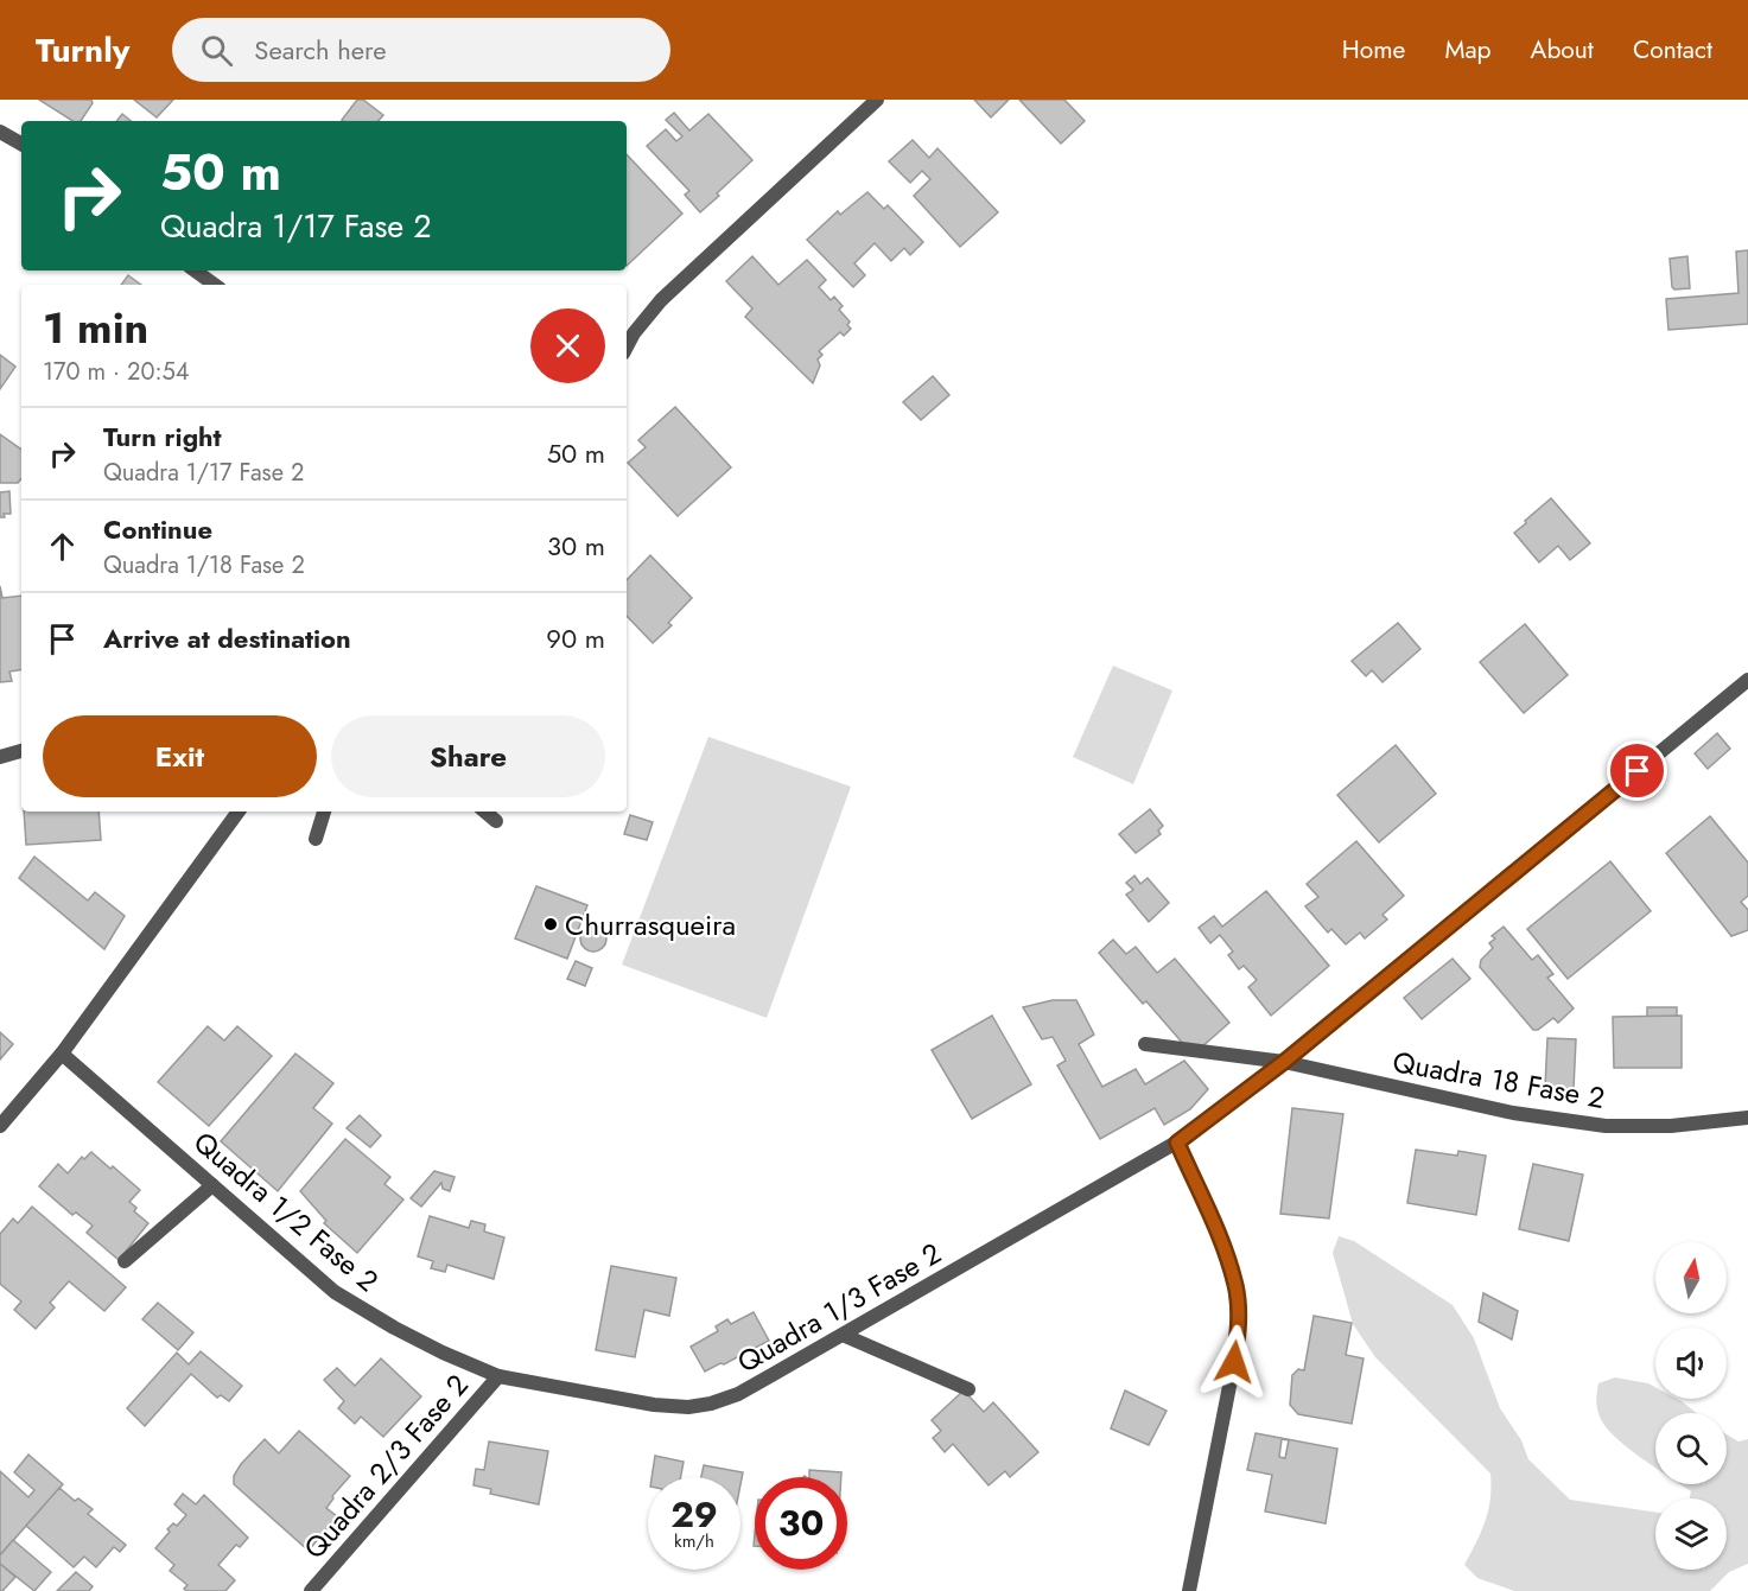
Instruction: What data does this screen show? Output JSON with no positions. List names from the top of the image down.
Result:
{
  "streets": {
    "street": [
      "Quadra 18 Fase 2",
      "Quadra 1/2 Fase 2",
      "Quadra 1/3 Fase 2",
      "Quadra 2/3 Fase 2"
    ]
  },
  "crossings": [
    ["Quadra 18 Fase 2", "Quadra 1/3 Fase 2"],
    ["Quadra 1/2 Fase 2", "Quadra 1/3 Fase 2"],
    ["Quadra 1/2 Fase 2", "Quadra 2/3 Fase 2"],
    ["Quadra 1/3 Fase 2", "Quadra 2/3 Fase 2"]
  ],
  "places": ["Churrasqueira"],
  "north": "top",
  "page": {
    "header": "Turnly",
    "search": "Search here",
    "nav": [
      "Home",
      "Map",
      "About",
      "Contact"
    ],
    "turn": ["50 m", "Quadra 1/17 Fase 2"],
    "heading": ["1 min", "170 m · 20:54"],
    "list": [
      {
        "name": "Turn right",
        "note": "Quadra 1/17 Fase 2",
        "value": "50 m"
      },
      {
        "name": "Continue",
        "note": "Quadra 1/18 Fase 2",
        "value": "30 m"
      },
      {
        "name": "Arrive at destination",
        "value": "90 m"
      }
    ],
    "buttons": ["Exit", "Share"],
    "speed": "29 km/h",
    "limit": "30"
  }
}
